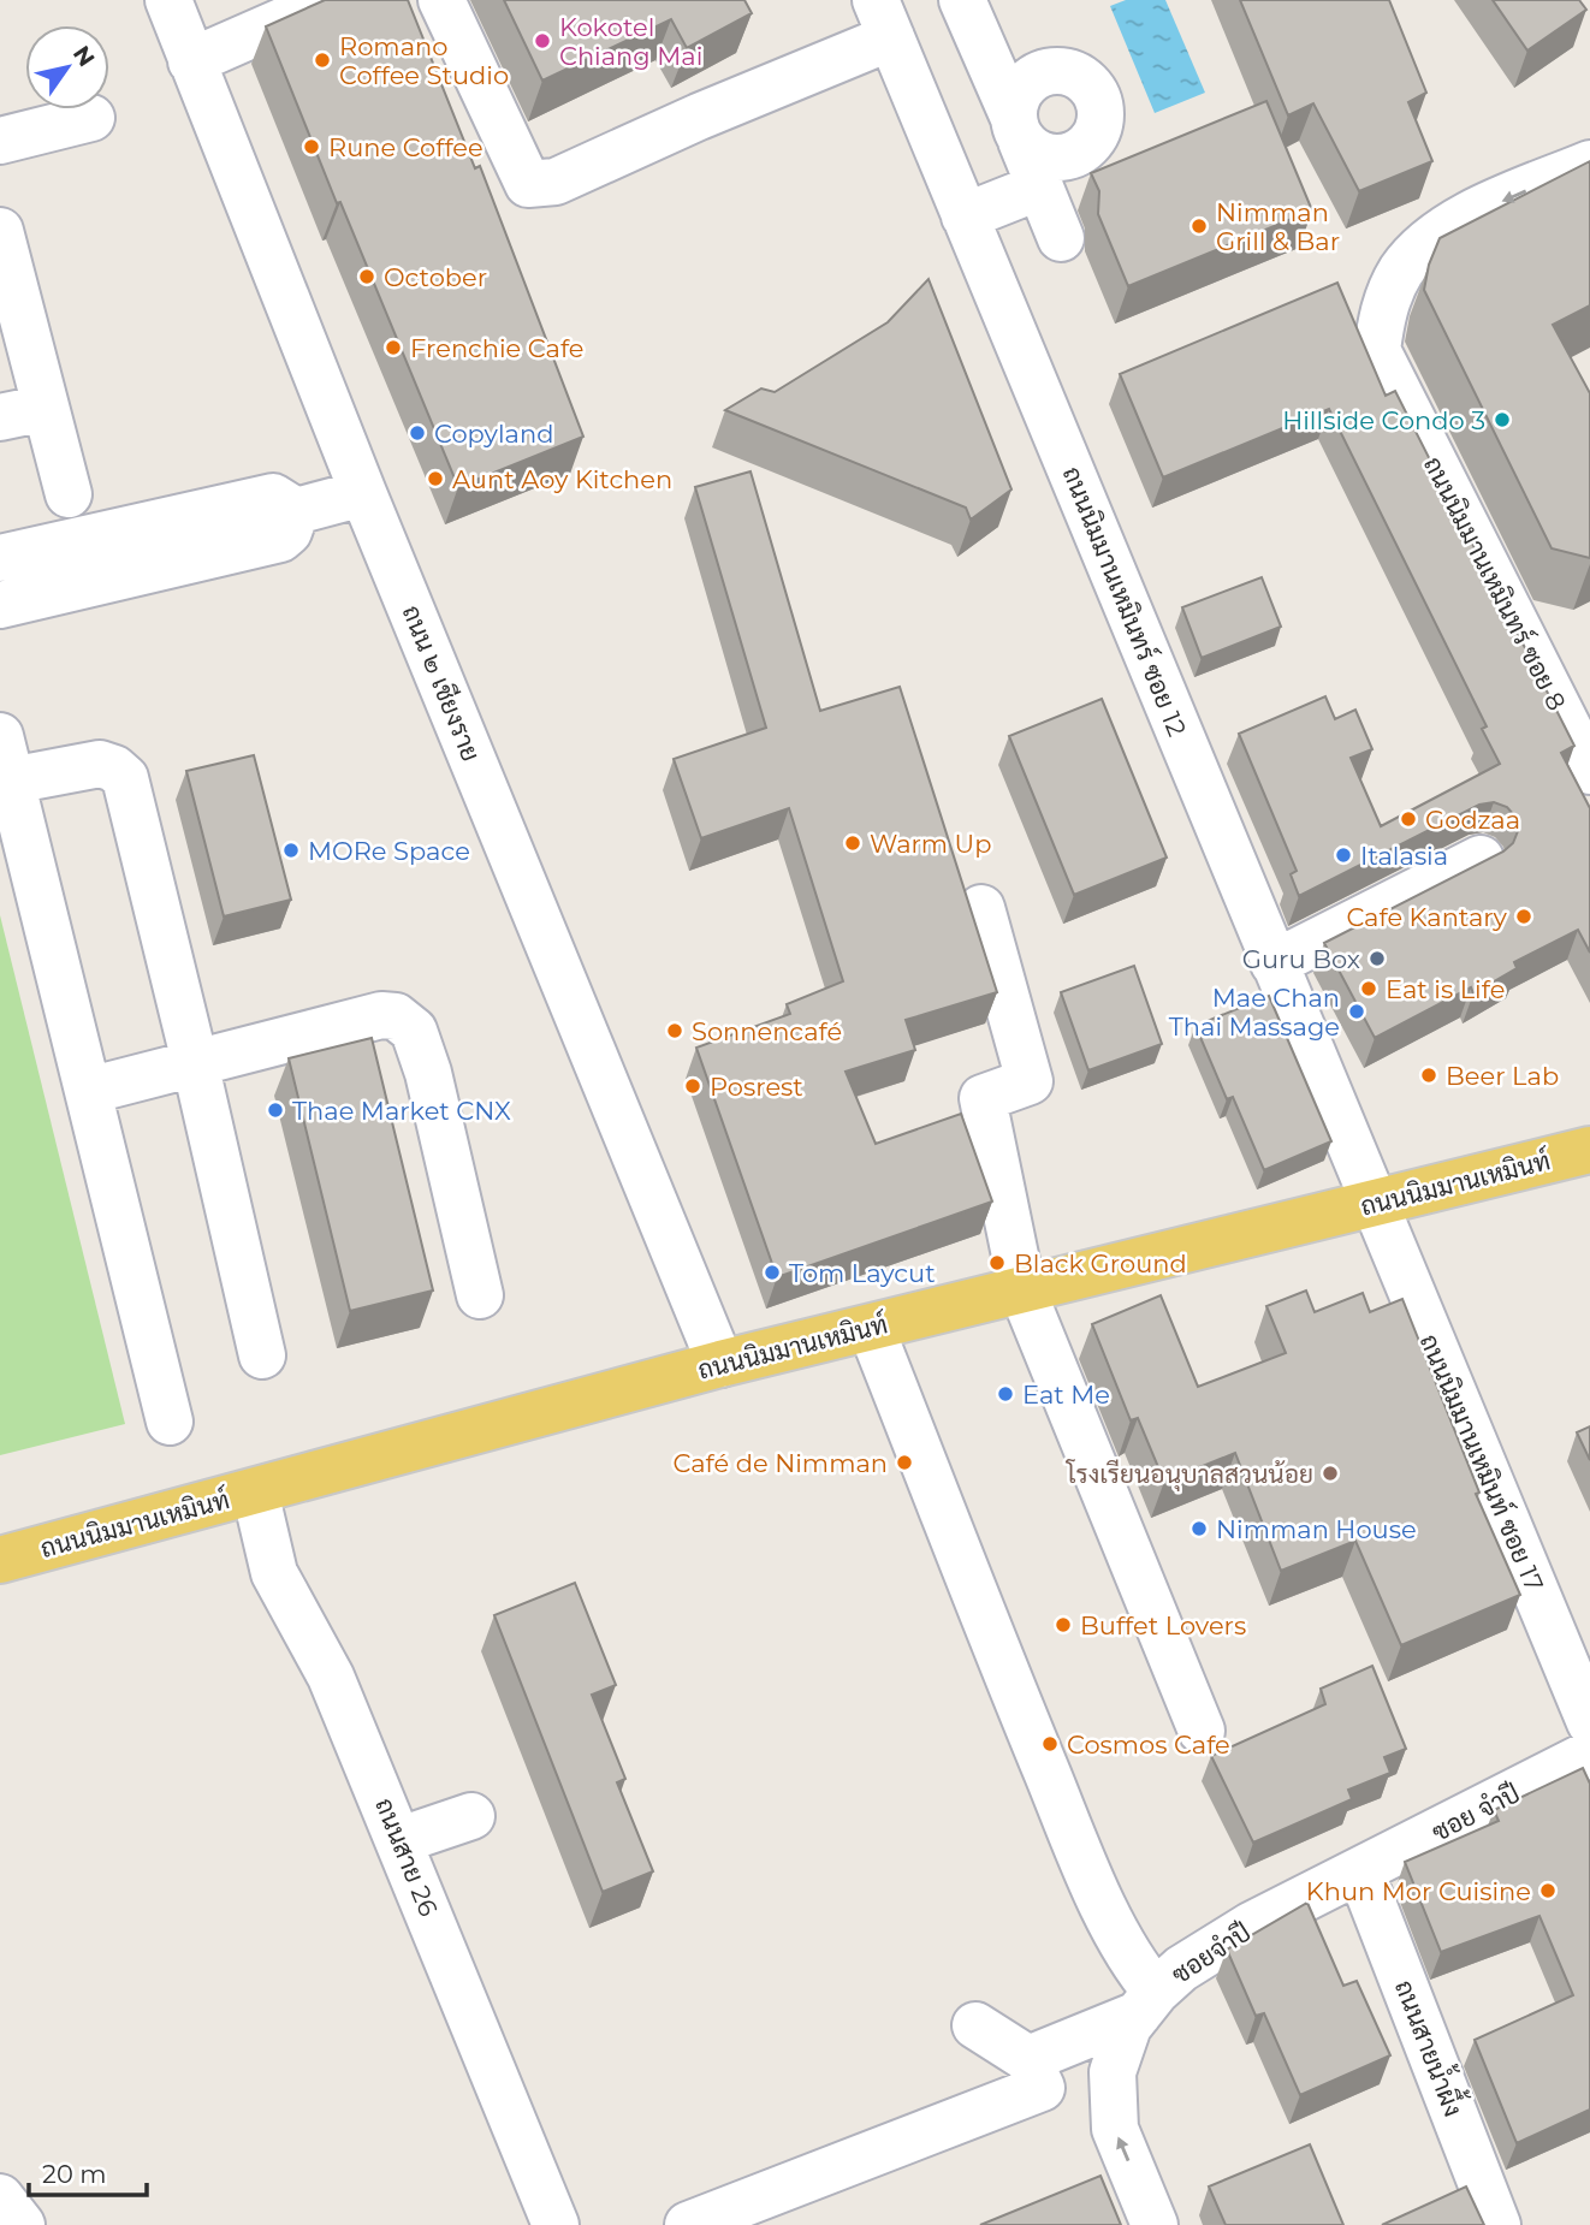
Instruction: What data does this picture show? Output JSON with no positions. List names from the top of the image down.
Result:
{
  "streets": {
    "main road": ["ถนนนิมมานเหมินท์"],
    "street": [
      "ถนนนิมมานเหมินทร์ ซอย 8",
      "ถนนนิมมานเหมินทร์ ซอย 12",
      "ถนน ๒ เชียงราย",
      "ถนนนิมมานเหมินท์ ซอย 17",
      "ซอย จำปี",
      "ถนนสาย 26",
      "ซอยจำปี",
      "ถนนสายน้ำผึ้ง"
    ]
  },
  "crossings": [
    ["ถนนนิมมานเหมินทร์ ซอย 12", "ถนนนิมมานเหมินท์"],
    ["ถนนนิมมานเหมินทร์ ซอย 12", "ถนนนิมมานเหมินท์ ซอย 17"],
    ["ถนน ๒ เชียงราย", "ถนนนิมมานเหมินท์"],
    ["ถนนนิมมานเหมินท์", "ถนนนิมมานเหมินท์ ซอย 17"],
    ["ถนนนิมมานเหมินท์", "ถนนสาย 26"],
    ["ซอย จำปี", "ซอยจำปี"],
    ["ซอย จำปี", "ถนนสายน้ำผึ้ง"],
    ["ซอยจำปี", "ถนนสายน้ำผึ้ง"]
  ],
  "one_way": ["ซอยจำปี"],
  "places": [
    "Kokotel Chiang Mai",
    "Romano Coffee Studio",
    "Rune Coffee",
    "Nimman Grill & Bar",
    "October",
    "Frenchie Cafe",
    "Hillside Condo 3",
    "Copyland",
    "Aunt Aoy Kitchen",
    "Godzaa",
    "Warm Up",
    "MORe Space",
    "Italasia",
    "Cafe Kantary",
    "Guru Box",
    "Eat is Life",
    "Mae Chan Thai Massage",
    "Sonnencafé",
    "Beer Lab",
    "Posrest",
    "Thae Market CNX",
    "Black Ground",
    "Tom Laycut",
    "Eat Me",
    "Café de Nimman",
    "โรงเรียนอนุบาลสวนน้อย",
    "Nimman House",
    "Buffet Lovers",
    "Cosmos Cafe",
    "Khun Mor Cuisine"
  ],
  "scale_bar": "20 m",
  "north": "top right"
}
